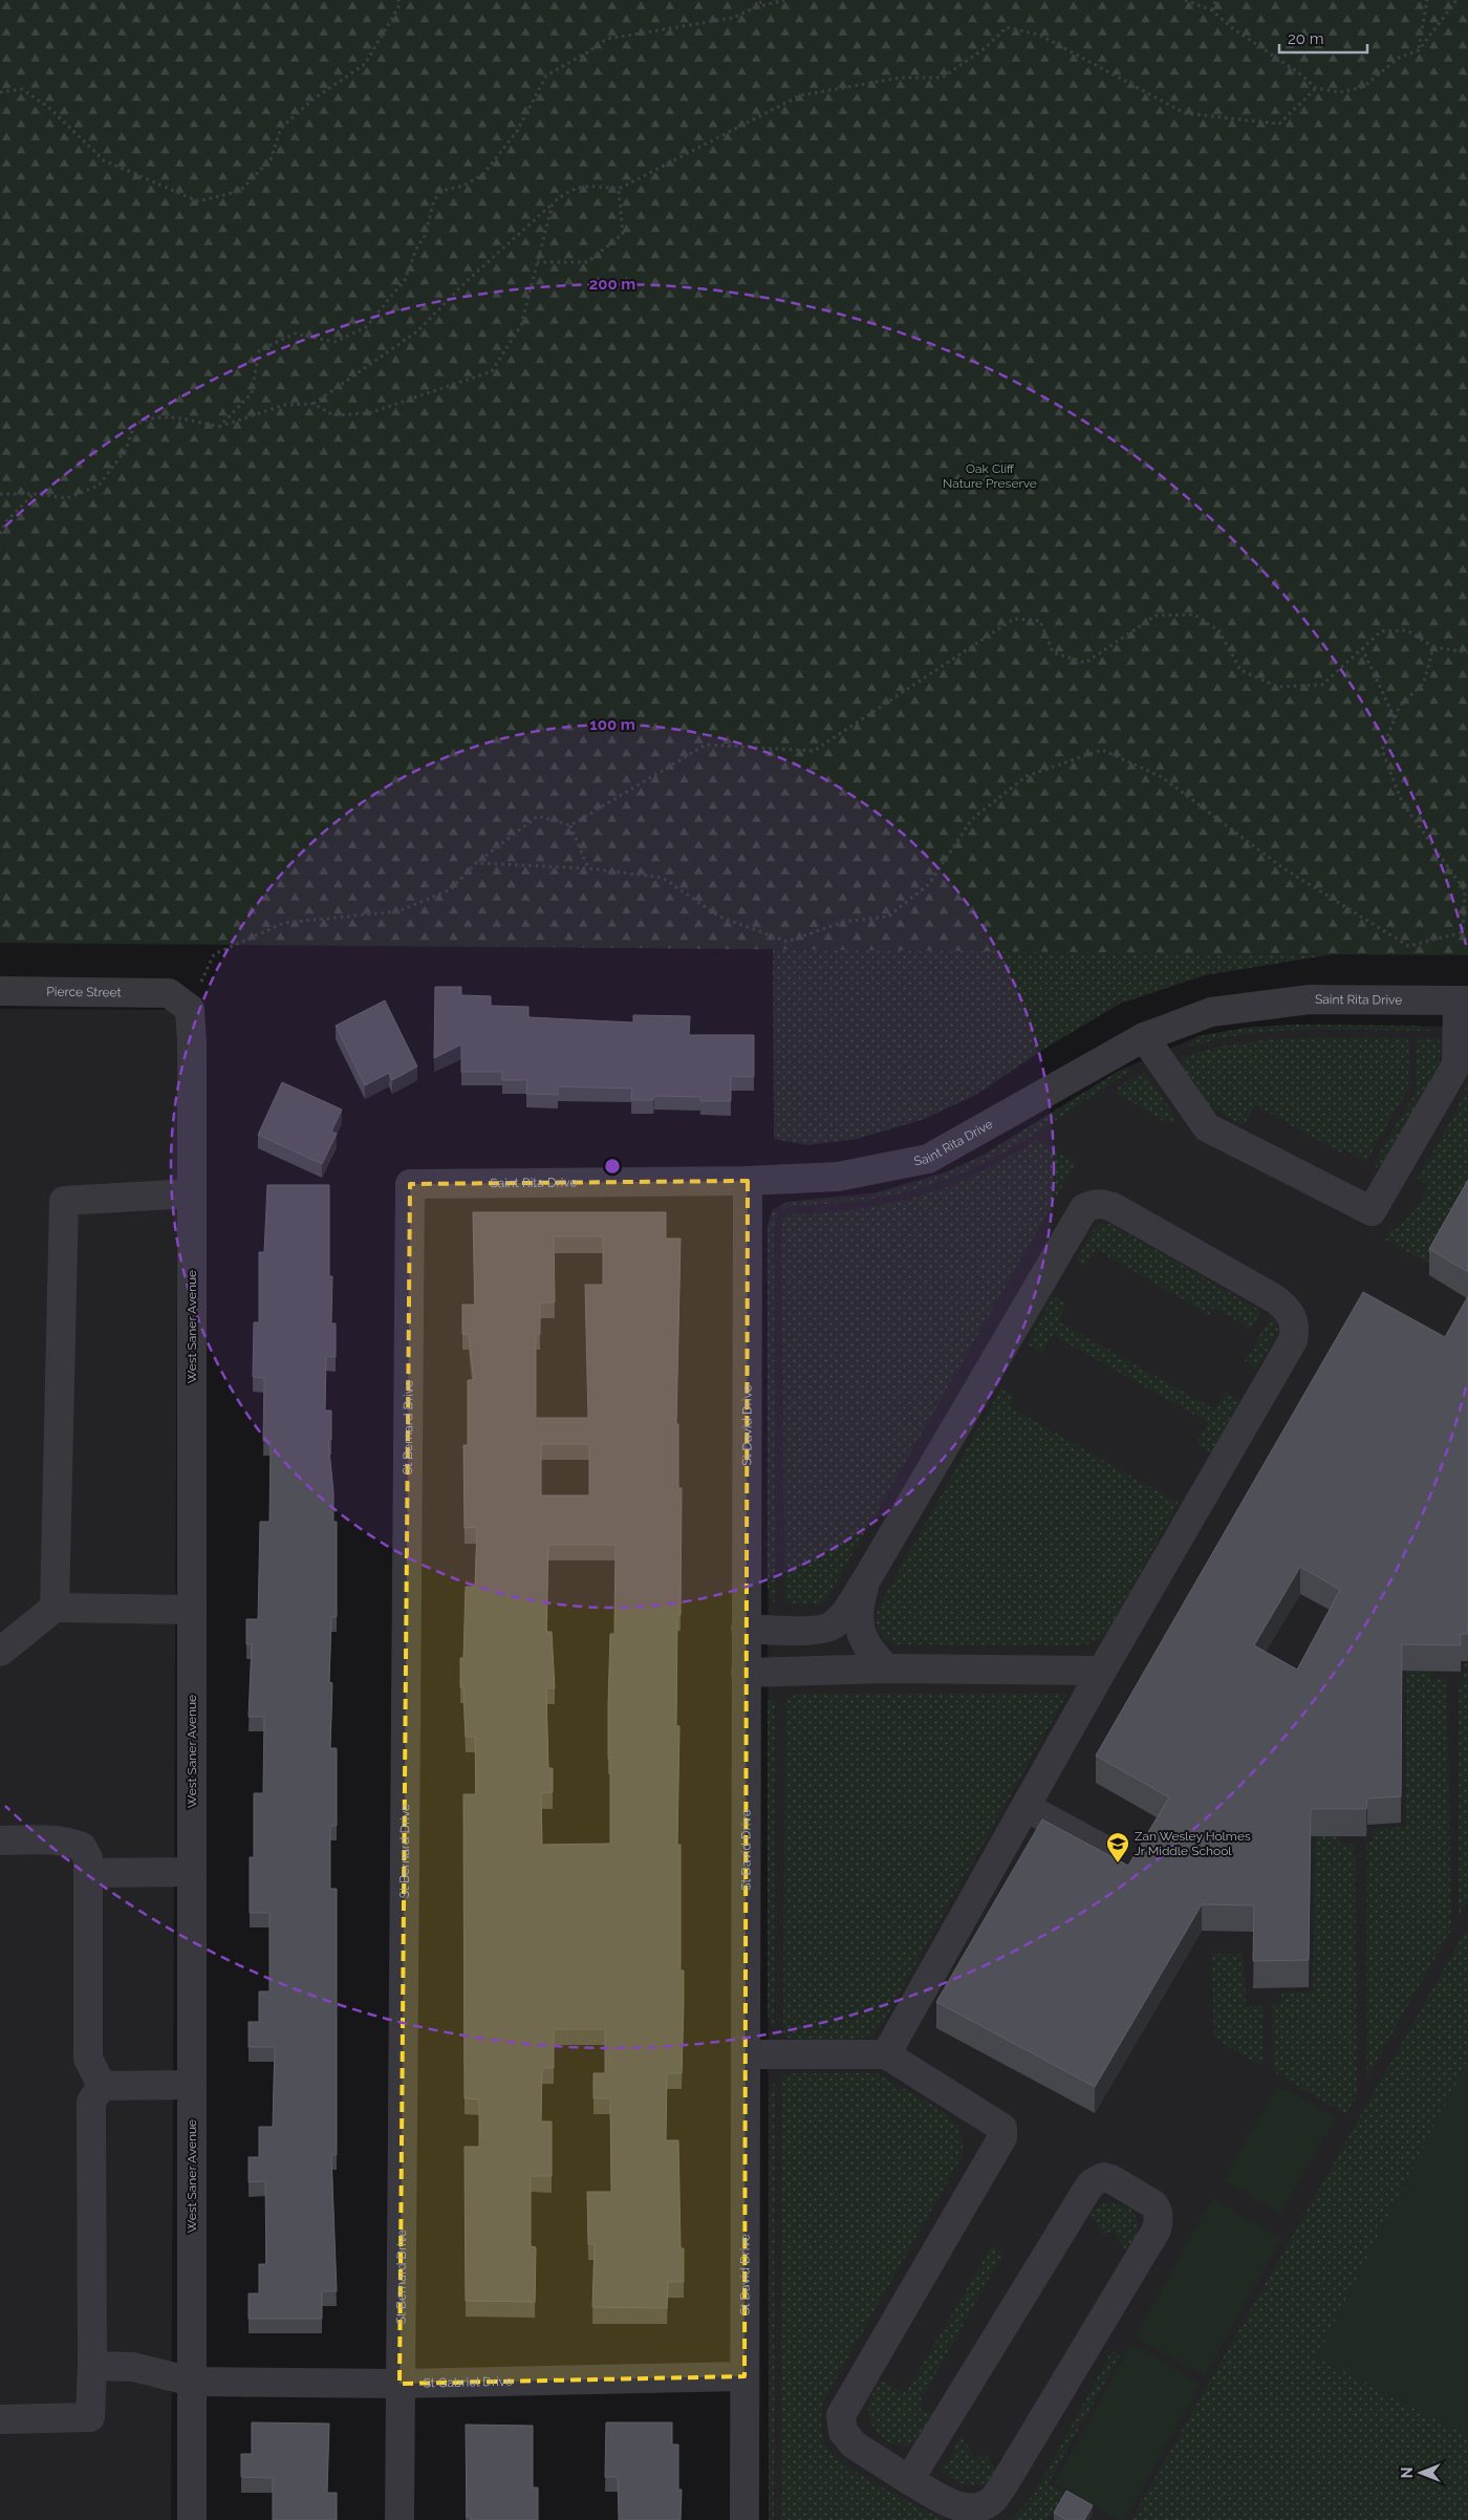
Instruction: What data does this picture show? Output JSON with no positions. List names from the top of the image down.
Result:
{
  "streets": {
    "street": [
      "Pierce Street",
      "Saint Rita Drive",
      "West Saner Avenue",
      "St David Drive",
      "St Bernard Drive",
      "St Gabriel Drive"
    ]
  },
  "crossings": [
    ["Pierce Street", "West Saner Avenue"],
    ["Saint Rita Drive", "St David Drive"],
    ["Saint Rita Drive", "St Bernard Drive"],
    ["West Saner Avenue", "St Gabriel Drive"],
    ["St David Drive", "St Gabriel Drive"],
    ["St Bernard Drive", "St Gabriel Drive"]
  ],
  "parks": ["Oak Cliff Nature Preserve"],
  "places": {
    "school or university": ["Zan Wesley Holmes Jr Middle School"]
  },
  "scale_bar": "20 m",
  "north": "left",
  "rings": ["200 m", "100 m"]
}
